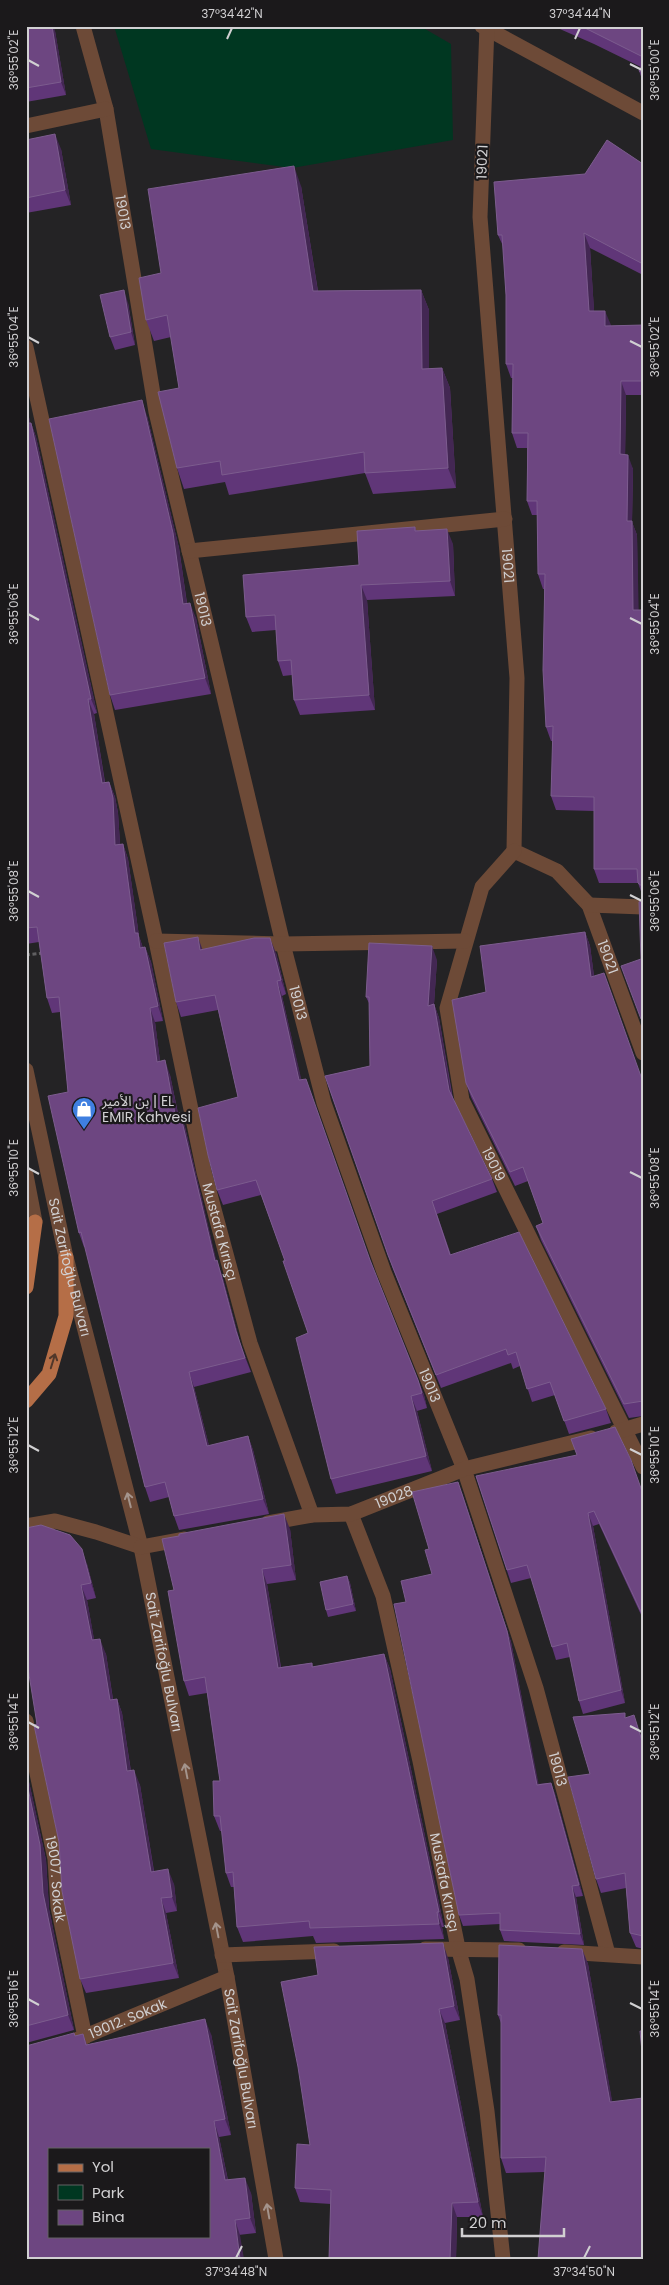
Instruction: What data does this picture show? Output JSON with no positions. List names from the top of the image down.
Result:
{
  "streets": {
    "street": [
      "19021",
      "19013",
      "19019",
      "Mustafa Kırısçı",
      "Sait Zarifoğlu Bulvarı",
      "19028",
      "19007. Sokak",
      "19012. Sokak"
    ]
  },
  "crossings": [
    ["19021", "19019"],
    ["19013", "19028"],
    ["19019", "19028"],
    ["Mustafa Kırısçı", "19028"],
    ["Sait Zarifoğlu Bulvarı", "19012. Sokak"],
    ["19007. Sokak", "19012. Sokak"]
  ],
  "one_way": ["Sait Zarifoğlu Bulvarı"],
  "places": {
    "shop": ["بن الأمير | EL EMIR Kahvesi"]
  },
  "legend": ["Yol", "Park", "Bina"],
  "scale_bar": "20 m",
  "coordinates": [
    "37°34'42\"N",
    "37°34'44\"N",
    "36°55'02\"E",
    "36°55'00\"E",
    "36°55'04\"E",
    "36°55'06\"E",
    "36°55'08\"E",
    "36°55'10\"E",
    "36°55'12\"E",
    "36°55'14\"E",
    "36°55'16\"E",
    "37°34'48\"N",
    "37°34'50\"N"
  ]
}
